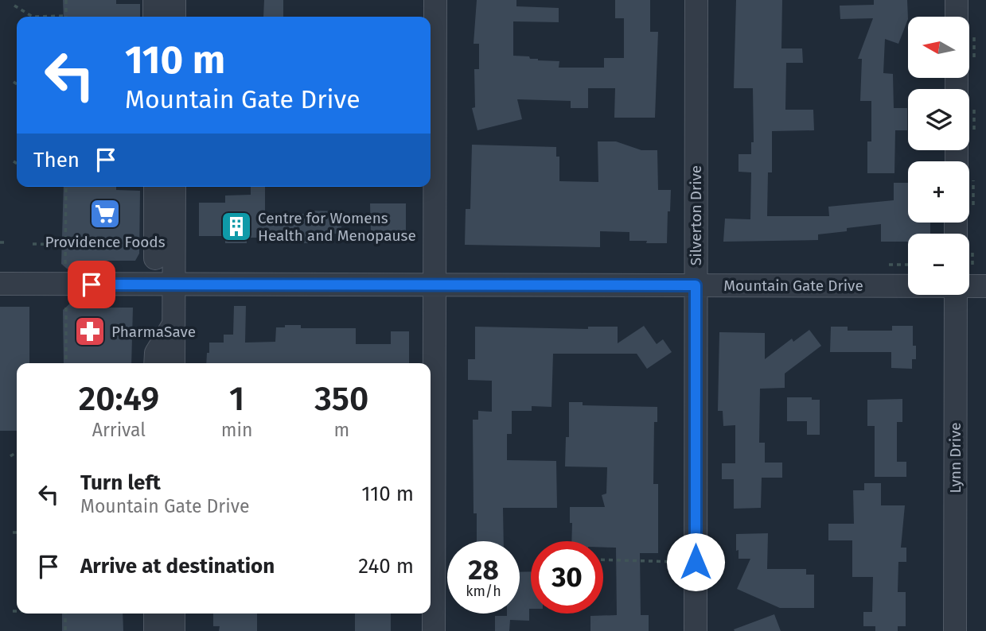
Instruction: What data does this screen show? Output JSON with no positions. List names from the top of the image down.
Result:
{
  "streets": {
    "street": ["Silverton Drive", "Mountain Gate Drive", "Lynn Drive"]
  },
  "crossings": [
    ["Silverton Drive", "Mountain Gate Drive"]
  ],
  "places": {
    "supermarket": ["Providence Foods"],
    "building": ["Centre for Womens Health and Menopause"],
    "pharmacy": ["PharmaSave"]
  },
  "north": "left",
  "page": {
    "map_buttons": ["+", "−"],
    "turn": ["110 m", "Mountain Gate Drive"],
    "then": "Then",
    "eta": [
      "20:49",
      "Arrival",
      "1",
      "min",
      "350",
      "m"
    ],
    "list": [
      {
        "name": "Turn left",
        "note": "Mountain Gate Drive",
        "value": "110 m"
      },
      {
        "name": "Arrive at destination",
        "value": "240 m"
      }
    ],
    "speed": "28 km/h",
    "limit": "30"
  }
}
